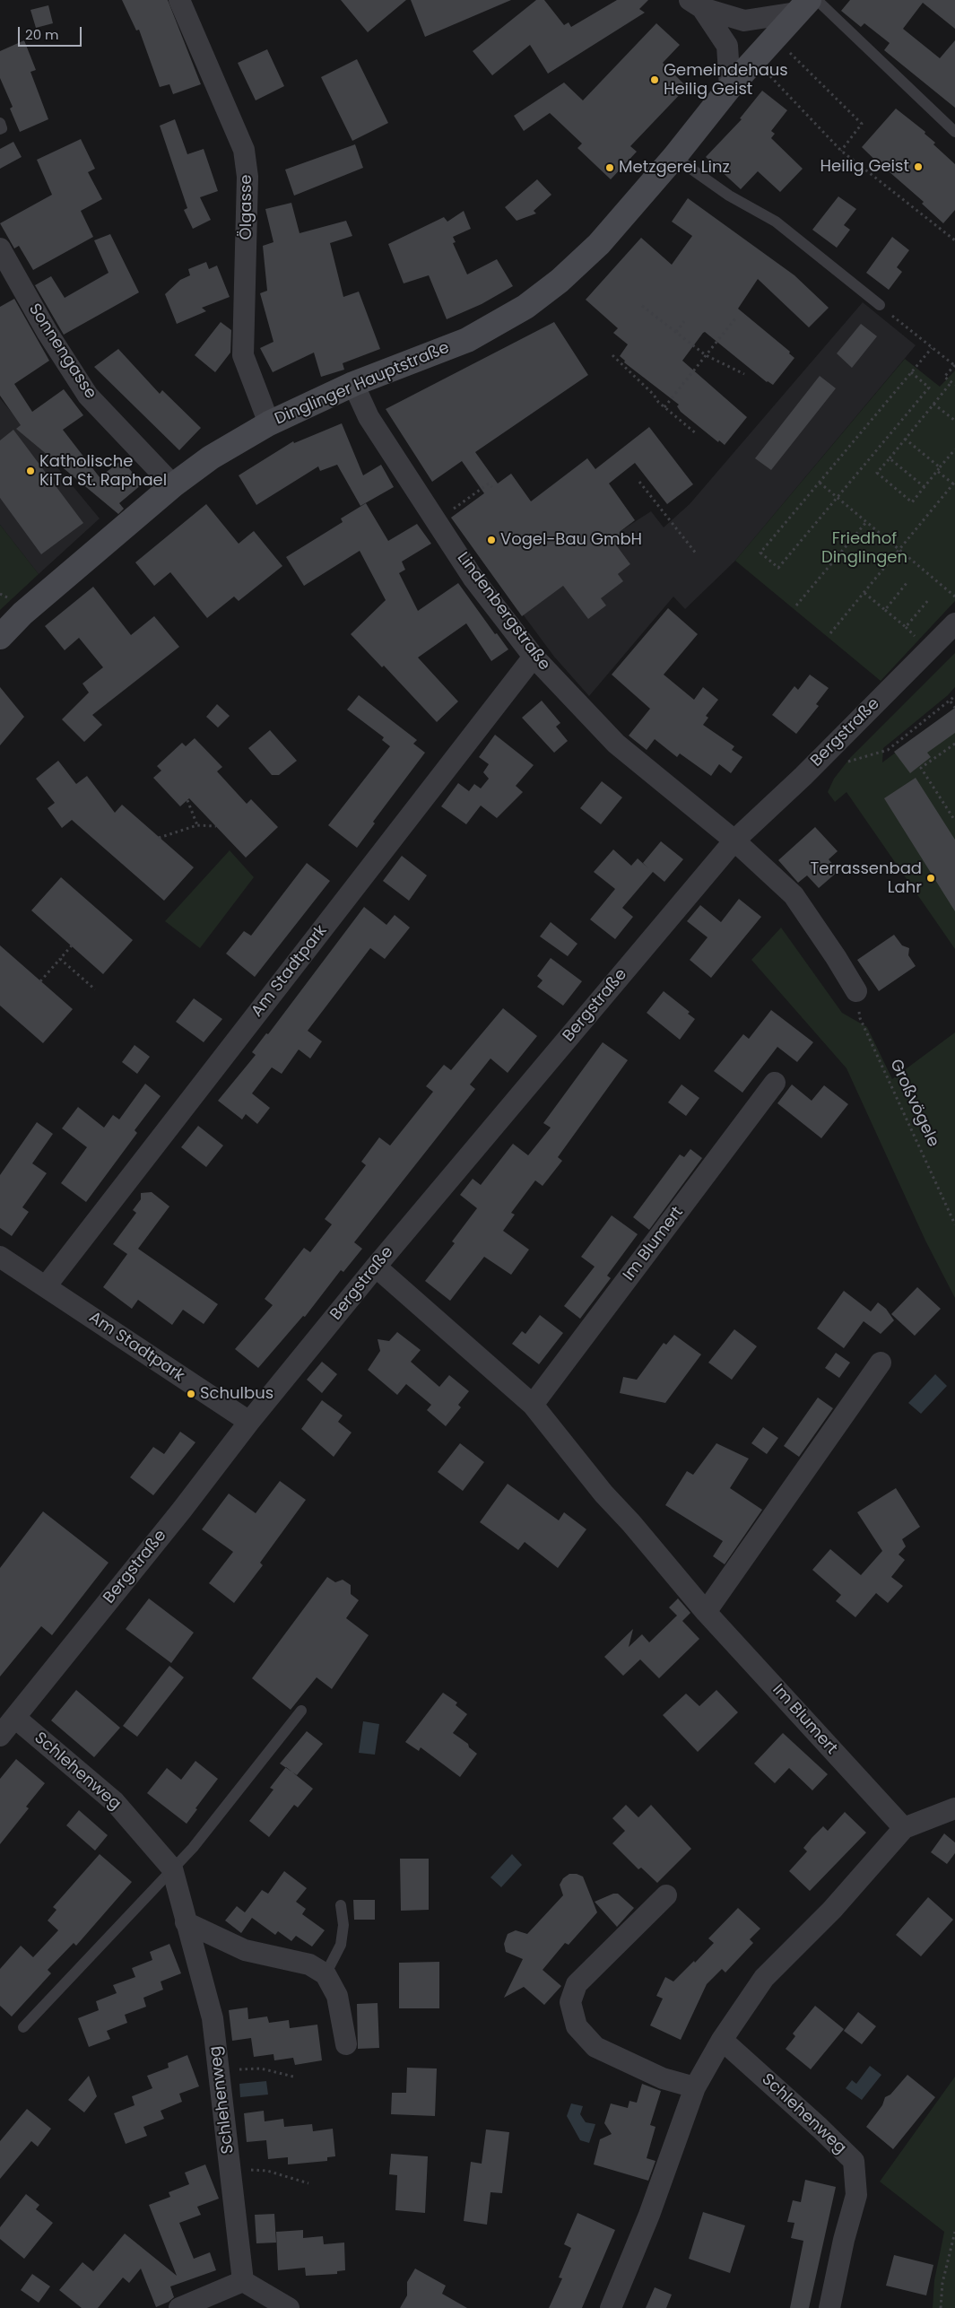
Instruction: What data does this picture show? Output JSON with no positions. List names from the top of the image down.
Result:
{
  "streets": {
    "street": [
      "Ölgasse",
      "Sonnengasse",
      "Dinglinger Hauptstraße",
      "Lindenbergstraße",
      "Bergstraße",
      "Am Stadtpark",
      "Im Blumert",
      "Schlehenweg"
    ],
    "path": ["Großvögele"]
  },
  "crossings": [
    ["Ölgasse", "Dinglinger Hauptstraße"],
    ["Sonnengasse", "Dinglinger Hauptstraße"],
    ["Dinglinger Hauptstraße", "Lindenbergstraße"],
    ["Lindenbergstraße", "Bergstraße"],
    ["Lindenbergstraße", "Am Stadtpark"],
    ["Bergstraße", "Am Stadtpark"],
    ["Bergstraße", "Im Blumert"],
    ["Bergstraße", "Schlehenweg"]
  ],
  "parks": ["Friedhof Dinglingen"],
  "places": [
    "Gemeindehaus Heilig Geist",
    "Heilig Geist",
    "Metzgerei Linz",
    "Katholische KiTa St. Raphael",
    "Vogel-Bau GmbH",
    "Terrassenbad Lahr",
    "Schulbus"
  ],
  "scale_bar": "20 m"
}
